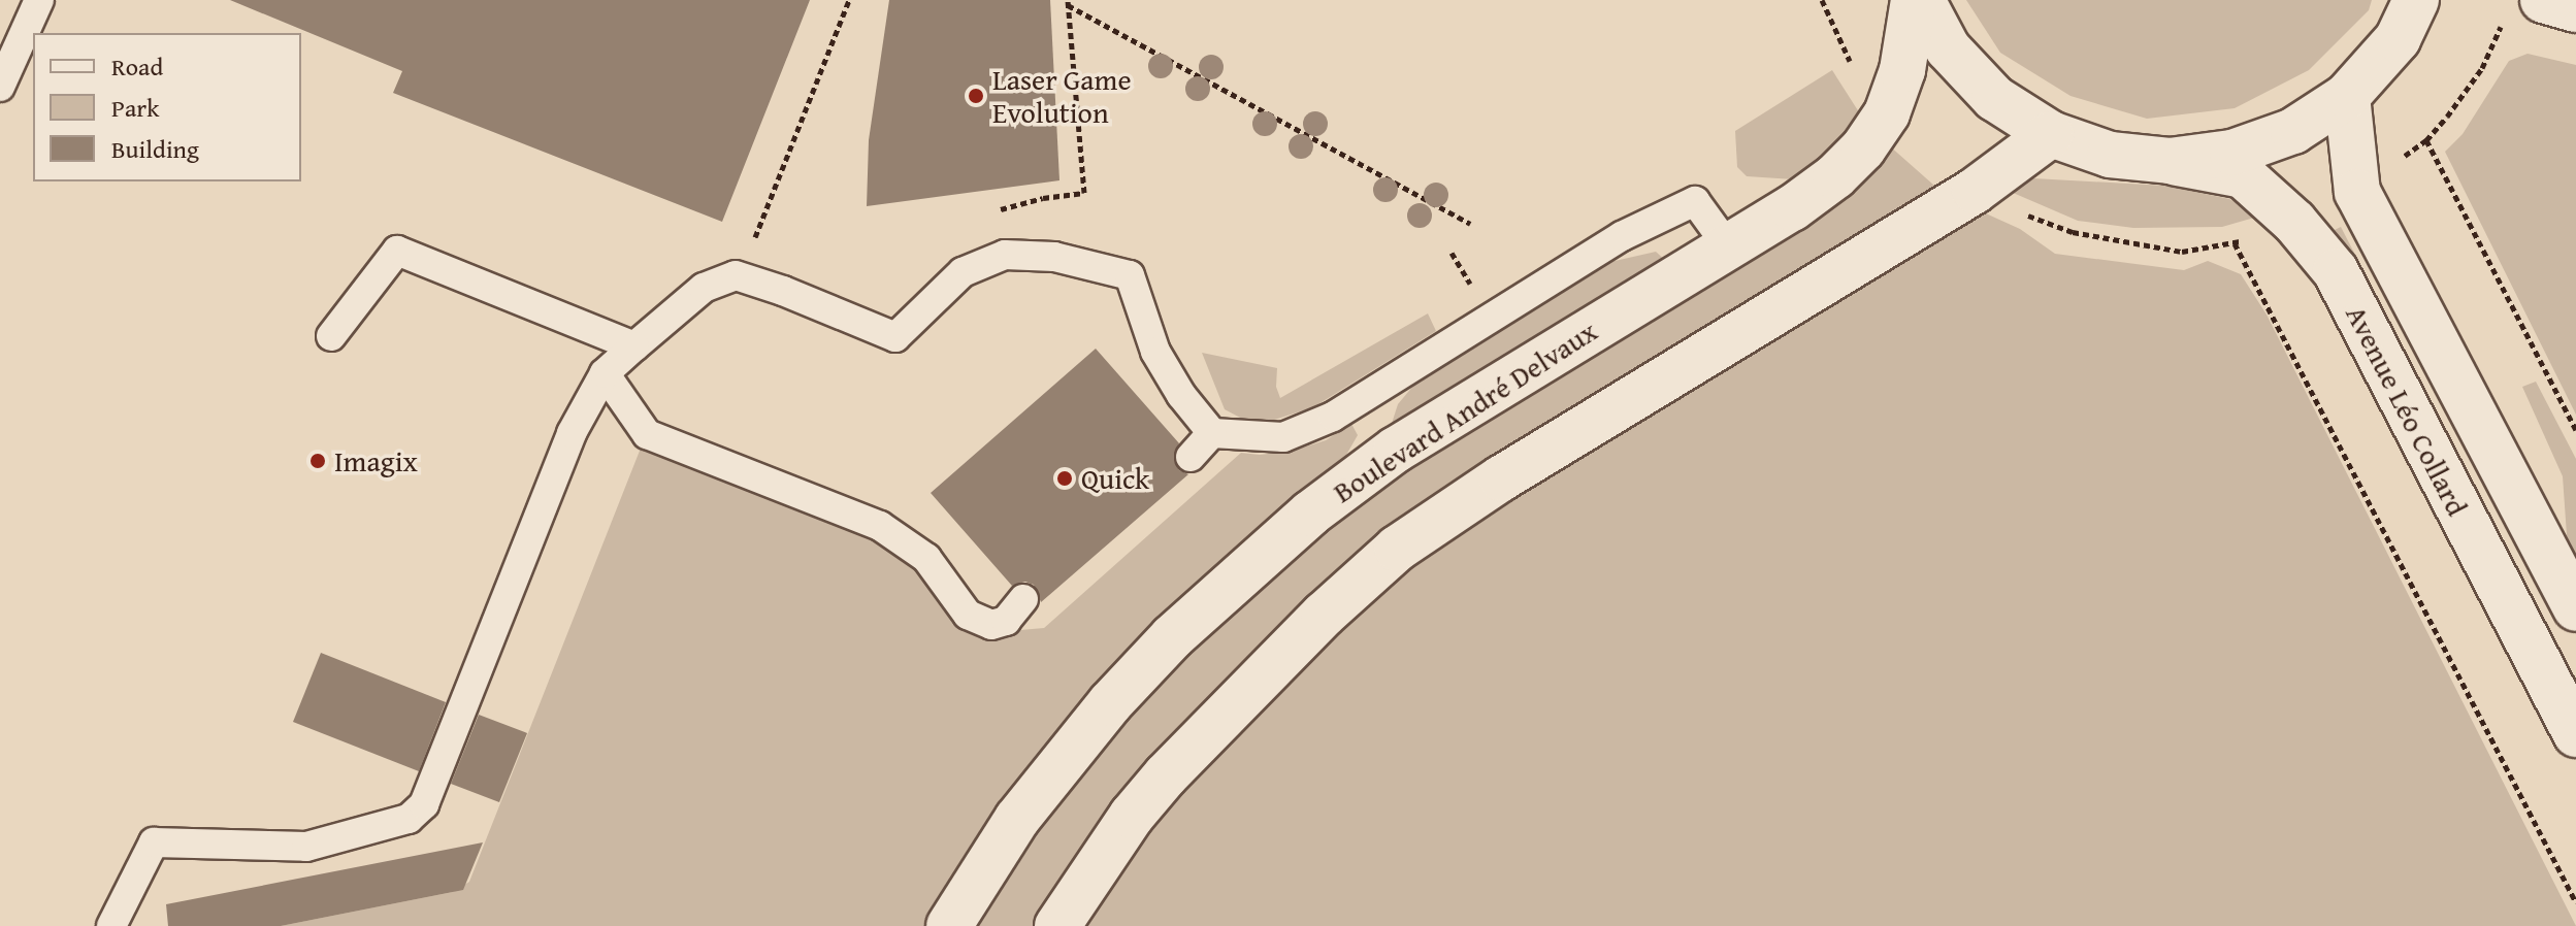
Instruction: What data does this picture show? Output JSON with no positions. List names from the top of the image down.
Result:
{
  "streets": {
    "street": ["Avenue Léo Collard", "Boulevard André Delvaux"]
  },
  "places": ["Laser Game Evolution", "Imagix", "Quick"],
  "legend": ["Road", "Park", "Building"]
}
